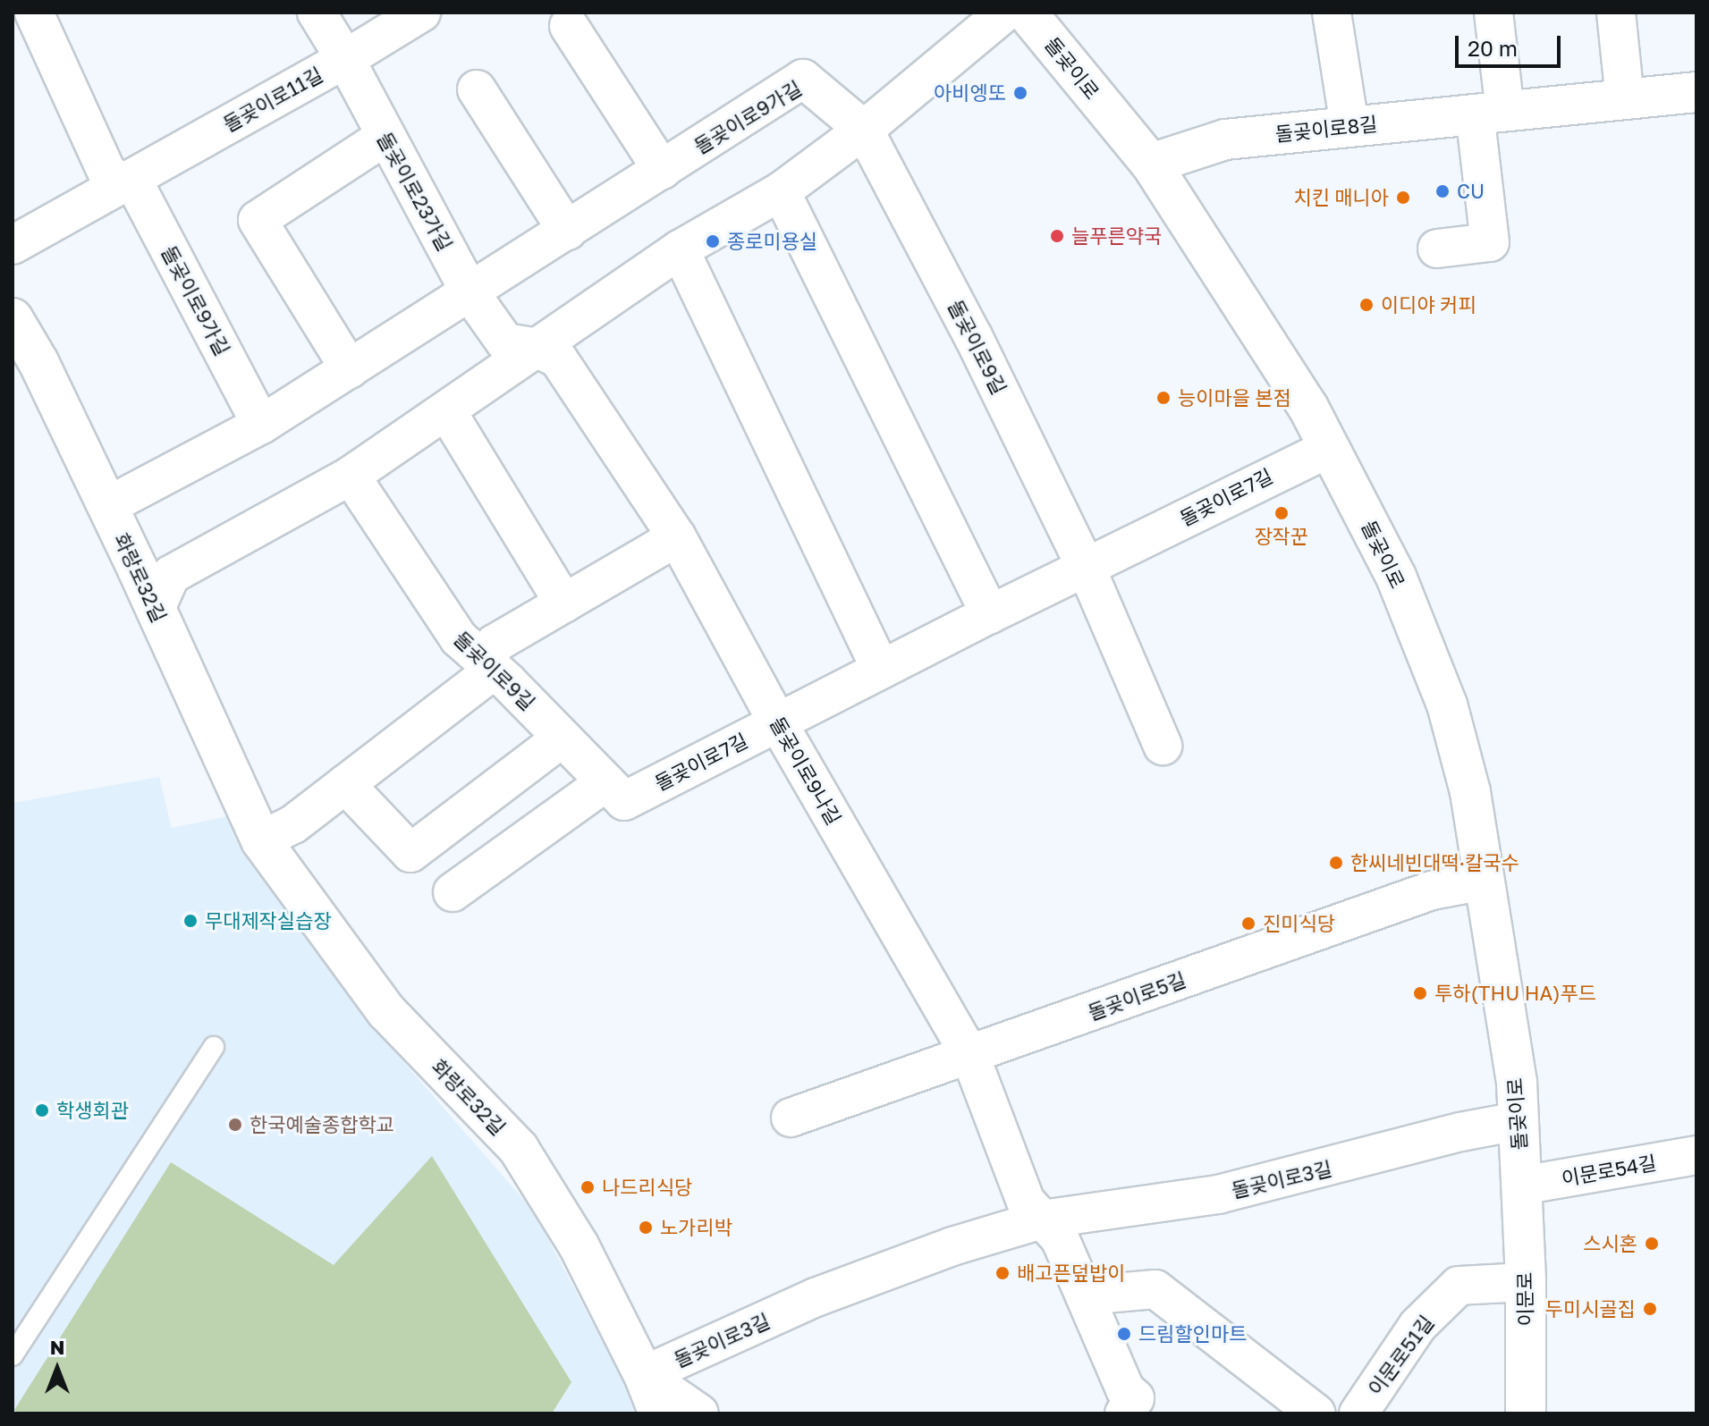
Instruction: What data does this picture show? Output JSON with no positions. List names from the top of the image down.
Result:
{
  "streets": {
    "street": [
      "돌곶이로",
      "돌곶이로11길",
      "돌곶이로9가길",
      "돌곶이로8길",
      "돌곶이로23가길",
      "돌곶이로9길",
      "돌곶이로7길",
      "화랑로32길",
      "돌곶이로9나길",
      "돌곶이로5길",
      "이문로54길",
      "돌곶이로3길",
      "이문로",
      "이문로51길"
    ]
  },
  "crossings": [
    ["돌곶이로", "돌곶이로8길"],
    ["돌곶이로", "돌곶이로7길"],
    ["돌곶이로", "돌곶이로5길"],
    ["돌곶이로", "이문로54길"],
    ["돌곶이로", "돌곶이로3길"],
    ["돌곶이로", "이문로"],
    ["돌곶이로11길", "돌곶이로9가길"],
    ["돌곶이로11길", "돌곶이로23가길"],
    ["돌곶이로9가길", "돌곶이로23가길"],
    ["돌곶이로9가길", "돌곶이로9길"],
    ["돌곶이로9가길", "화랑로32길"],
    ["돌곶이로23가길", "돌곶이로9나길"],
    ["돌곶이로9길", "돌곶이로7길"],
    ["돌곶이로7길", "돌곶이로9나길"],
    ["화랑로32길", "돌곶이로3길"],
    ["돌곶이로9나길", "돌곶이로5길"],
    ["돌곶이로9나길", "돌곶이로3길"],
    ["이문로54길", "이문로"],
    ["이문로", "이문로51길"]
  ],
  "places": [
    "아비엥또",
    "CU",
    "치킨 매니아",
    "늘푸른약국",
    "종로미용실",
    "이디야 커피",
    "능이마을 본점",
    "장작꾼",
    "한씨네빈대떡·칼국수",
    "무대제작실습장",
    "진미식당",
    "투하(THU HA)푸드",
    "학생회관",
    "한국예술종합학교",
    "나드리식당",
    "노가리박",
    "스시혼",
    "배고픈덮밥이",
    "두미시골집",
    "드림할인마트"
  ],
  "scale_bar": "20 m",
  "north": "top"
}
